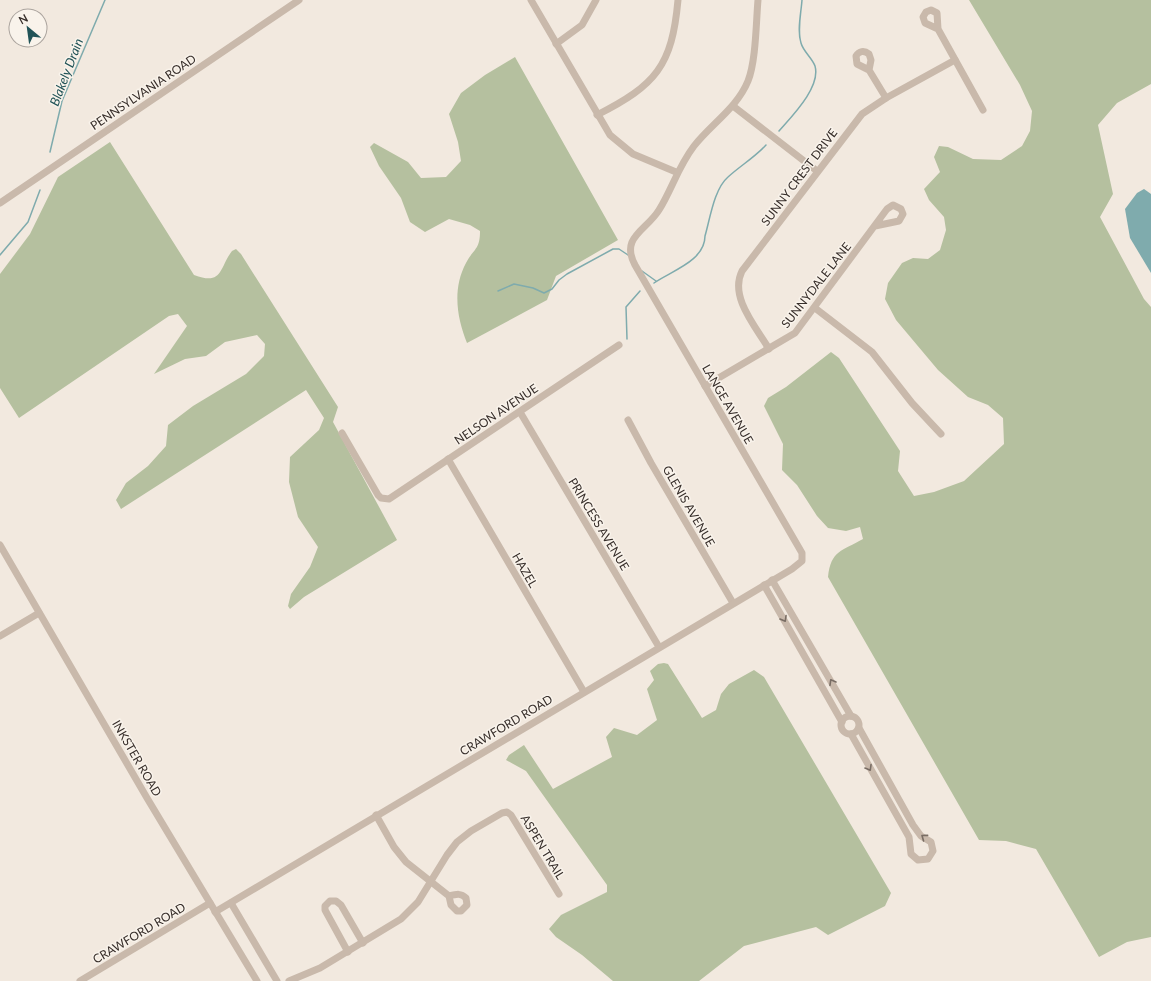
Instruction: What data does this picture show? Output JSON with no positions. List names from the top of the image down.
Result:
{
  "streets": {
    "street": [
      "PENNSYLVANIA ROAD",
      "SUNNY CREST DRIVE",
      "SUNNYDALE LANE",
      "LANGE AVENUE",
      "NELSON AVENUE",
      "GLENIS AVENUE",
      "PRINCESS AVENUE",
      "HAZEL",
      "CRAWFORD ROAD",
      "INKSTER ROAD",
      "ASPEN TRAIL"
    ]
  },
  "crossings": [
    ["SUNNY CREST DRIVE", "SUNNYDALE LANE"],
    ["SUNNYDALE LANE", "LANGE AVENUE"],
    ["LANGE AVENUE", "CRAWFORD ROAD"],
    ["NELSON AVENUE", "PRINCESS AVENUE"],
    ["NELSON AVENUE", "HAZEL"],
    ["GLENIS AVENUE", "CRAWFORD ROAD"],
    ["PRINCESS AVENUE", "CRAWFORD ROAD"],
    ["HAZEL", "CRAWFORD ROAD"],
    ["CRAWFORD ROAD", "INKSTER ROAD"]
  ],
  "water": ["Blakely Drain"],
  "north": "top left"
}
